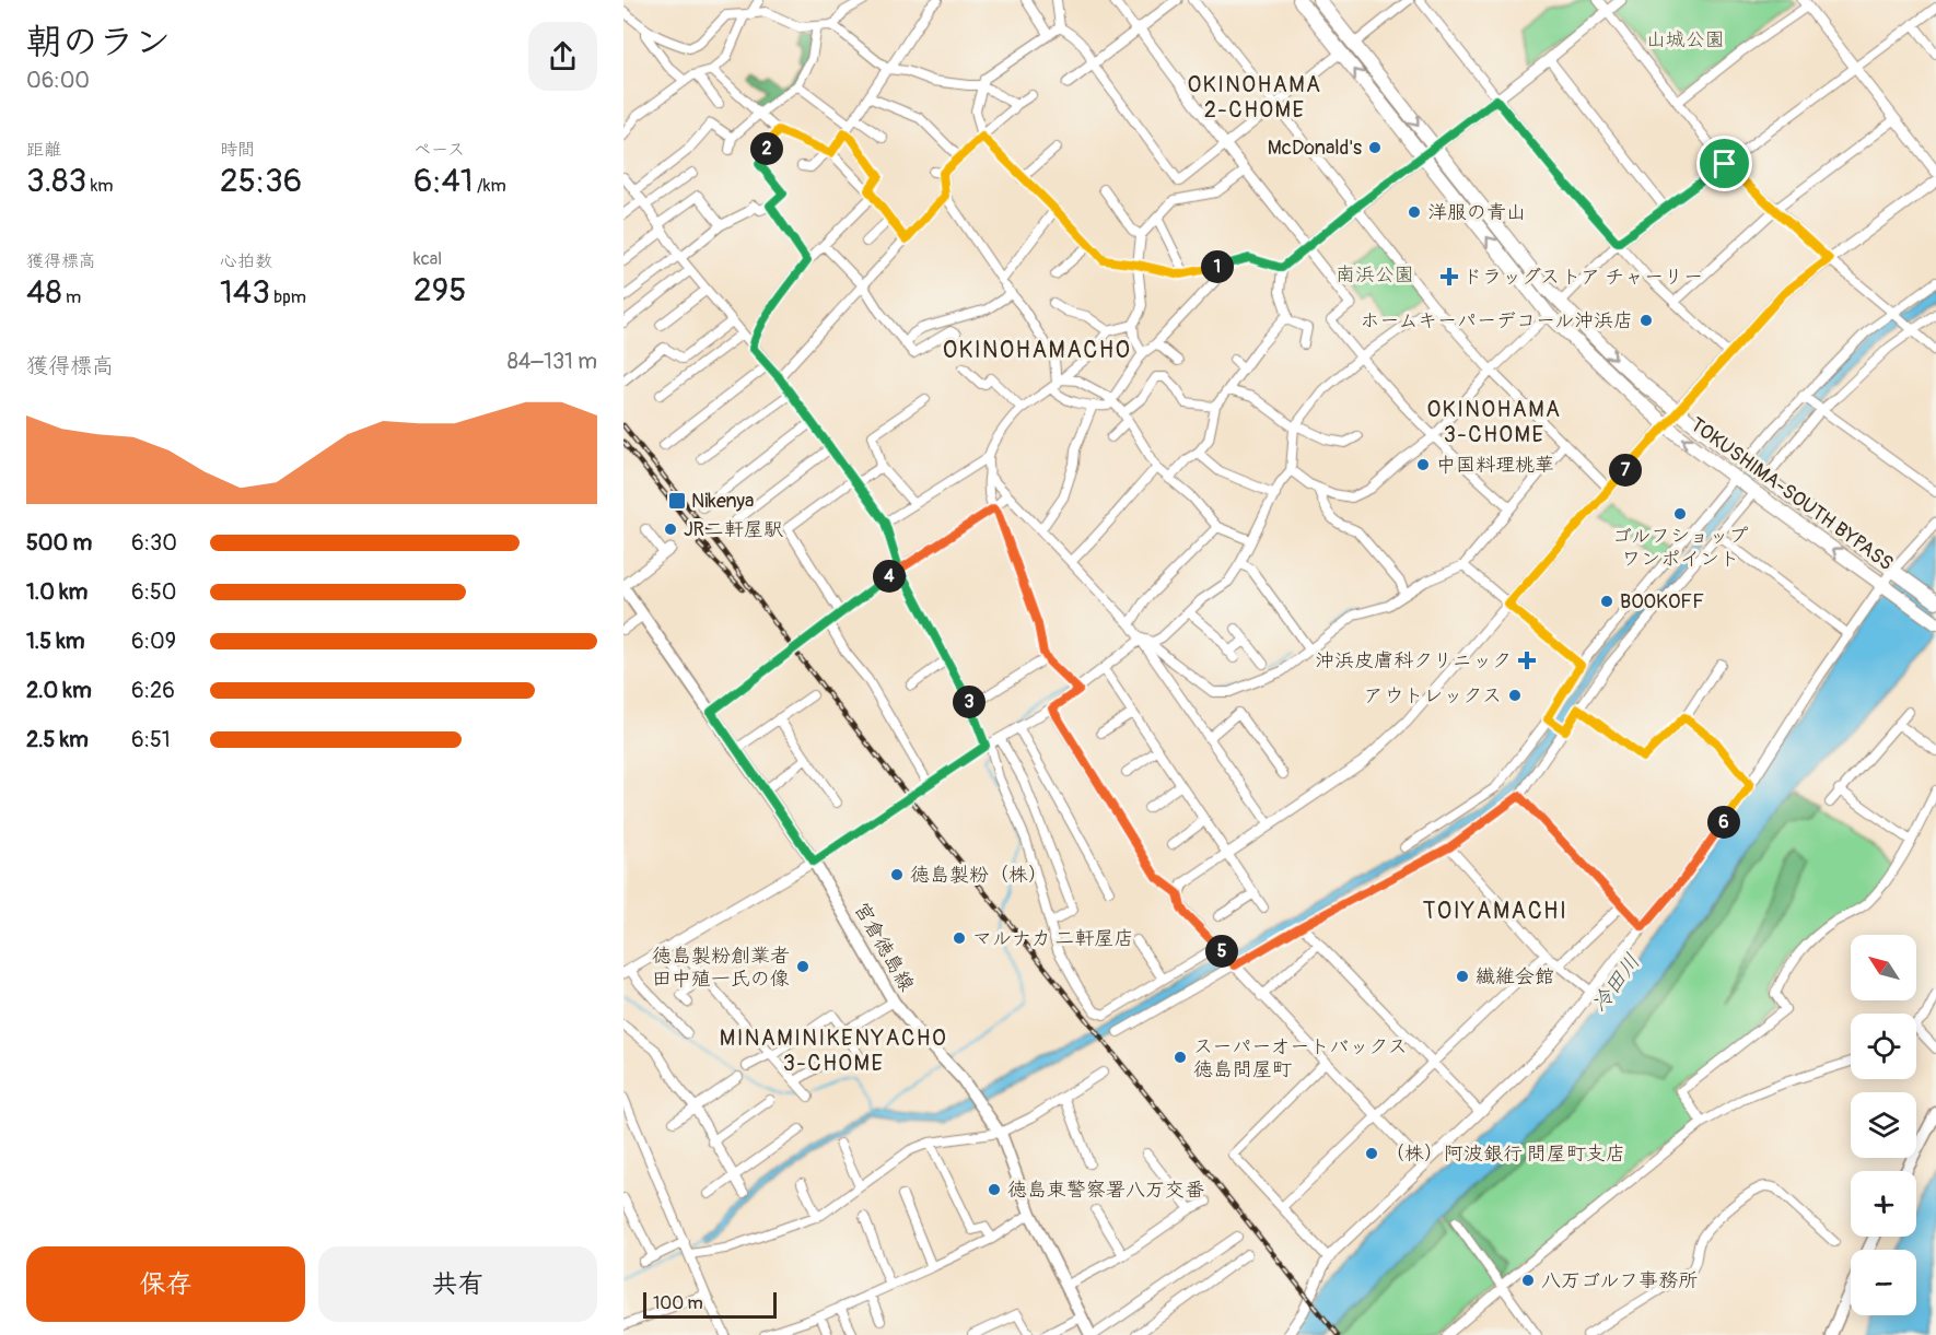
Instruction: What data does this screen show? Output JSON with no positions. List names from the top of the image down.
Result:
{
  "streets": {
    "highway": ["TOKUSHIMA-SOUTH BYPASS"],
    "main road": ["宮倉徳島線"]
  },
  "districts": [
    "OKINOHAMA 2-CHOME",
    "OKINOHAMACHO",
    "OKINOHAMA 3-CHOME",
    "TOIYAMACHI",
    "MINAMINIKENYACHO 3-CHOME"
  ],
  "water": ["冷田川"],
  "parks": ["山城公園", "南浜公園"],
  "places": {
    "other": [
      "McDonald's",
      "洋服の青山",
      "ホームキーパーデコール沖浜店",
      "中国料理桃華",
      "ゴルフショップ ワンポイント",
      "JR二軒屋駅",
      "BOOKOFF",
      "アウトレックス",
      "徳島製粉（株）",
      "マルナカ 二軒屋店",
      "徳島製粉創業者 田中殖一氏の像",
      "繊維会館",
      "スーパーオートバックス 徳島問屋町",
      "（株）阿波銀行 問屋町支店",
      "徳島東警察署八万交番",
      "八万ゴルフ事務所"
    ],
    "health": ["ドラッグストア チャーリー", "沖浜皮膚科クリニック"],
    "transit": ["Nikenya"]
  },
  "scale_bar": "100 m",
  "north": "top left",
  "page": {
    "heading": ["朝のラン", "06:00"],
    "stats": [
      ["距離", "3.83 km"],
      ["時間", "25:36"],
      ["ペース", "6:41 /km"],
      ["獲得標高", "48 m"],
      ["心拍数", "143 bpm"],
      ["kcal", "295"]
    ],
    "pins": [
      "2",
      "1",
      "7",
      "4",
      "3",
      "6",
      "5"
    ],
    "chart": ["獲得標高", "84–131 m"],
    "list": [
      {
        "name": "500 m",
        "note": "6:30"
      },
      {
        "name": "1.0 km",
        "note": "6:50"
      },
      {
        "name": "1.5 km",
        "note": "6:09"
      },
      {
        "name": "2.0 km",
        "note": "6:26"
      },
      {
        "name": "2.5 km",
        "note": "6:51"
      }
    ],
    "map_buttons": ["+", "−"],
    "buttons": ["保存", "共有"],
    "scale": "100 m"
  }
}
